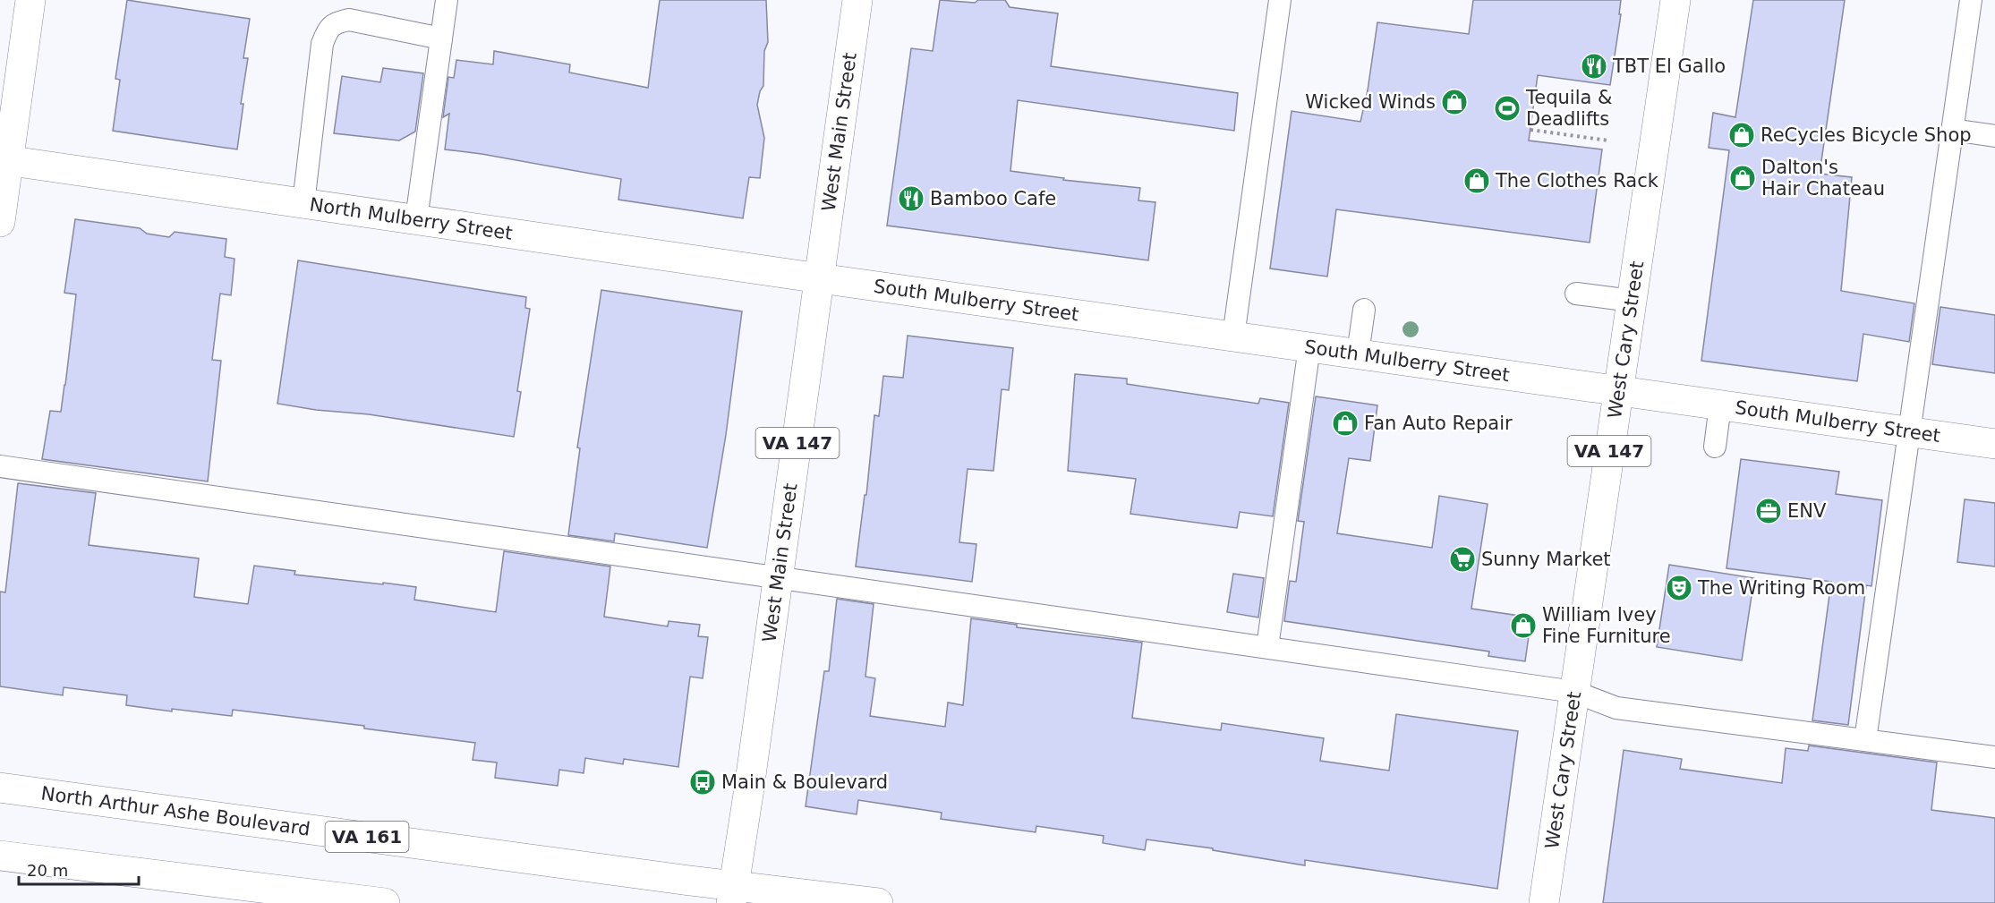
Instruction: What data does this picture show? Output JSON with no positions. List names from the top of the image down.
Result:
{
  "streets": {
    "main road": [
      "West Main Street",
      "North Mulberry Street",
      "South Mulberry Street",
      "West Cary Street",
      "VA 147",
      "North Arthur Ashe Boulevard",
      "VA 161"
    ]
  },
  "crossings": [
    ["West Main Street", "North Mulberry Street"],
    ["West Main Street", "South Mulberry Street"],
    ["West Main Street", "North Arthur Ashe Boulevard"],
    ["West Main Street", "VA 161"],
    ["North Mulberry Street", "South Mulberry Street"],
    ["South Mulberry Street", "West Cary Street"],
    ["North Arthur Ashe Boulevard", "VA 161"]
  ],
  "places": {
    "restaurant": ["TBT El Gallo", "Bamboo Cafe"],
    "shop": [
      "Wicked Winds",
      "ReCycles Bicycle Shop",
      "Dalton's Hair Chateau",
      "The Clothes Rack",
      "Fan Auto Repair",
      "William Ivey Fine Furniture"
    ],
    "sports": ["Tequila & Deadlifts"],
    "office": ["ENV"],
    "supermarket": ["Sunny Market"],
    "theatre": ["The Writing Room"],
    "bus stop": ["Main & Boulevard"]
  },
  "scale_bar": "20 m"
}
